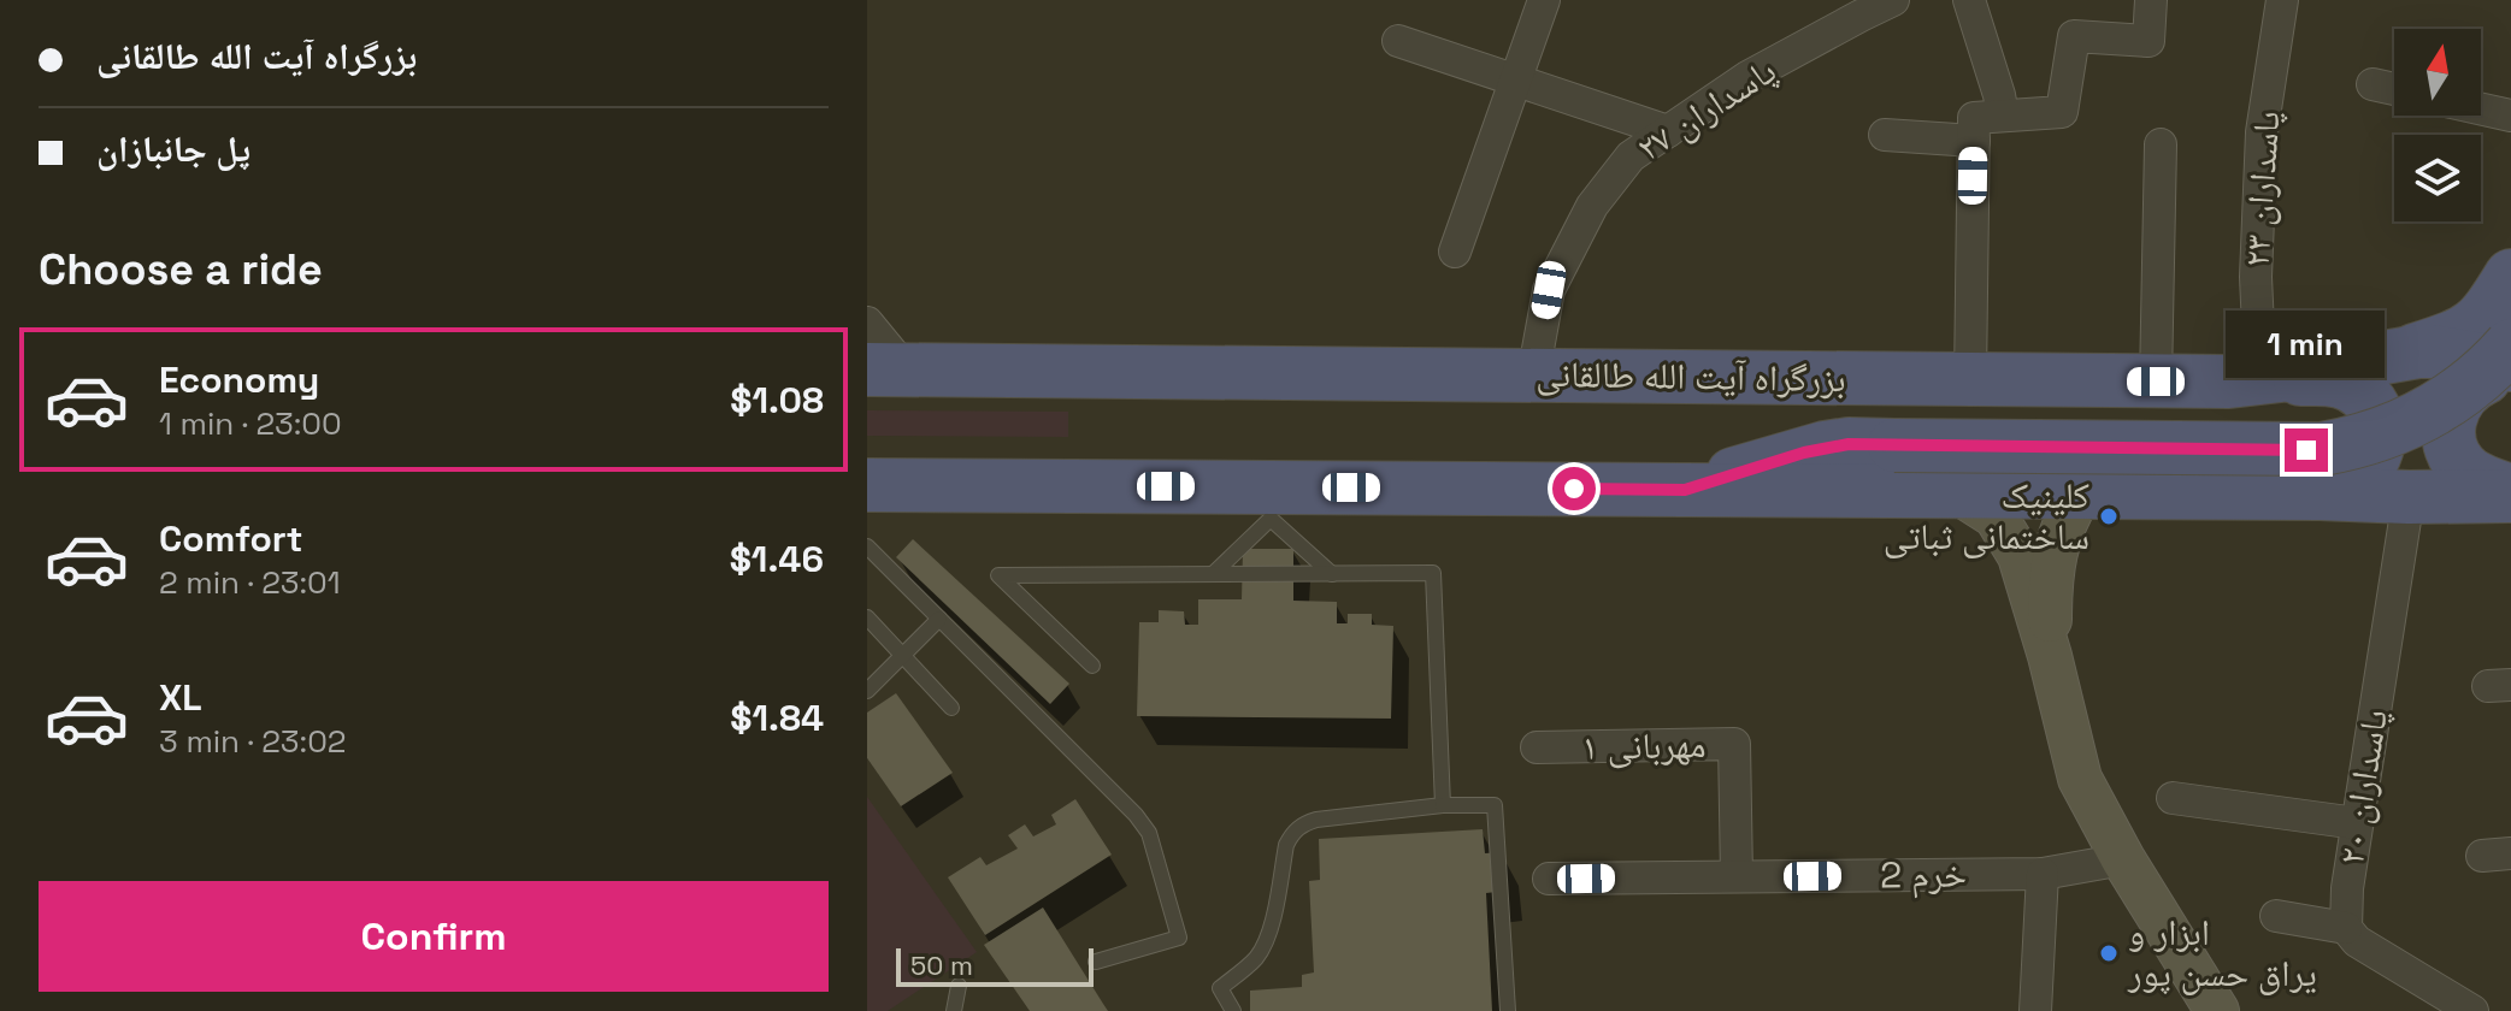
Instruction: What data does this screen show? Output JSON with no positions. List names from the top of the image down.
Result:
{
  "streets": {
    "highway": ["بزرگراه آیت الله طالقانی"],
    "street": [
      "پاسداران ۲۷",
      "پاسداران ۲۳",
      "مهربانی ۱",
      "پاسداران ۲۰",
      "خرم 2"
    ]
  },
  "crossings": [
    ["پاسداران ۲۷", "بزرگراه آیت الله طالقانی"],
    ["پاسداران ۲۳", "بزرگراه آیت الله طالقانی"],
    ["مهربانی ۱", "خرم 2"]
  ],
  "places": ["کلینیک ساختمانی ثباتی", "ابزار و یراق حسن پور"],
  "scale_bar": "50 m",
  "north": "top",
  "page": {
    "banner": ["بزرگراه آیت الله طالقانی", "پل جانبازان"],
    "heading": "Choose a ride",
    "bubble": "1 min",
    "list": [
      {
        "name": "Economy",
        "note": "1 min · 23:00",
        "value": "$1.08"
      },
      {
        "name": "Comfort",
        "note": "2 min · 23:01",
        "value": "$1.46"
      },
      {
        "name": "XL",
        "note": "3 min · 23:02",
        "value": "$1.84"
      }
    ],
    "buttons": "Confirm",
    "scale": "50 m"
  }
}
